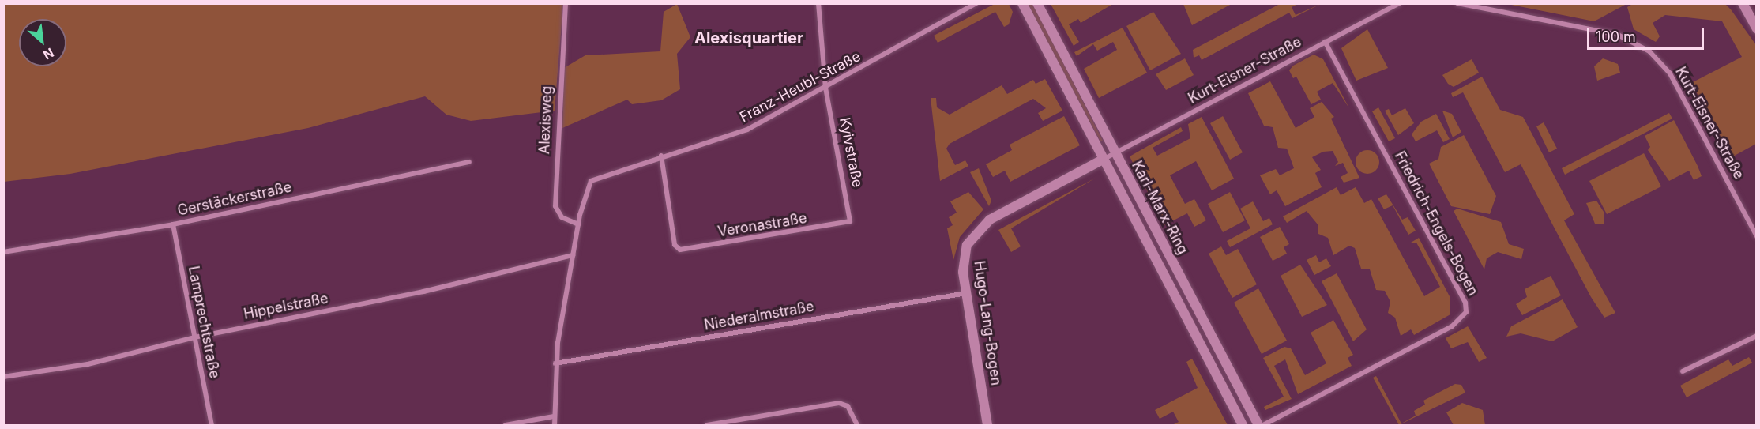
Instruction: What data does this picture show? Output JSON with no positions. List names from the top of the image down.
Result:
{
  "streets": {
    "main road": ["Karl-Marx-Ring", "Hugo-Lang-Bogen"],
    "street": [
      "Kurt-Eisner-Straße",
      "Franz-Heubl-Straße",
      "Alexisweg",
      "Kyivstraße",
      "Gerstäckerstraße",
      "Friedrich-Engels-Bogen",
      "Veronastraße",
      "Hippelstraße",
      "Niederalmstraße",
      "Lamprechtstraße"
    ]
  },
  "crossings": [
    ["Kurt-Eisner-Straße", "Karl-Marx-Ring"],
    ["Kurt-Eisner-Straße", "Friedrich-Engels-Bogen"],
    ["Kurt-Eisner-Straße", "Hugo-Lang-Bogen"],
    ["Franz-Heubl-Straße", "Alexisweg"],
    ["Franz-Heubl-Straße", "Kyivstraße"],
    ["Franz-Heubl-Straße", "Veronastraße"],
    ["Franz-Heubl-Straße", "Hippelstraße"],
    ["Franz-Heubl-Straße", "Niederalmstraße"],
    ["Kyivstraße", "Veronastraße"],
    ["Gerstäckerstraße", "Lamprechtstraße"],
    ["Karl-Marx-Ring", "Hugo-Lang-Bogen"],
    ["Hippelstraße", "Lamprechtstraße"],
    ["Niederalmstraße", "Hugo-Lang-Bogen"]
  ],
  "districts": ["Alexisquartier"],
  "scale_bar": "100 m",
  "north": "bottom right"
}
